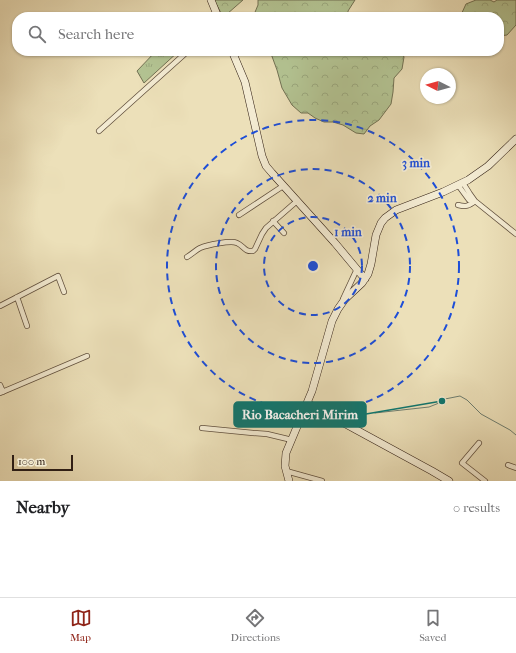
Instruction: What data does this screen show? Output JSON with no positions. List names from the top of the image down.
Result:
{
  "places": ["Rio Bacacheri Mirim"],
  "scale_bar": "100 m",
  "north": "left",
  "page": {
    "search": "Search here",
    "scale": "100 m",
    "heading": ["Nearby", "0 results"],
    "nav": ["Map", "Directions", "Saved"]
  },
  "rings": ["3 min", "2 min", "1 min"]
}
